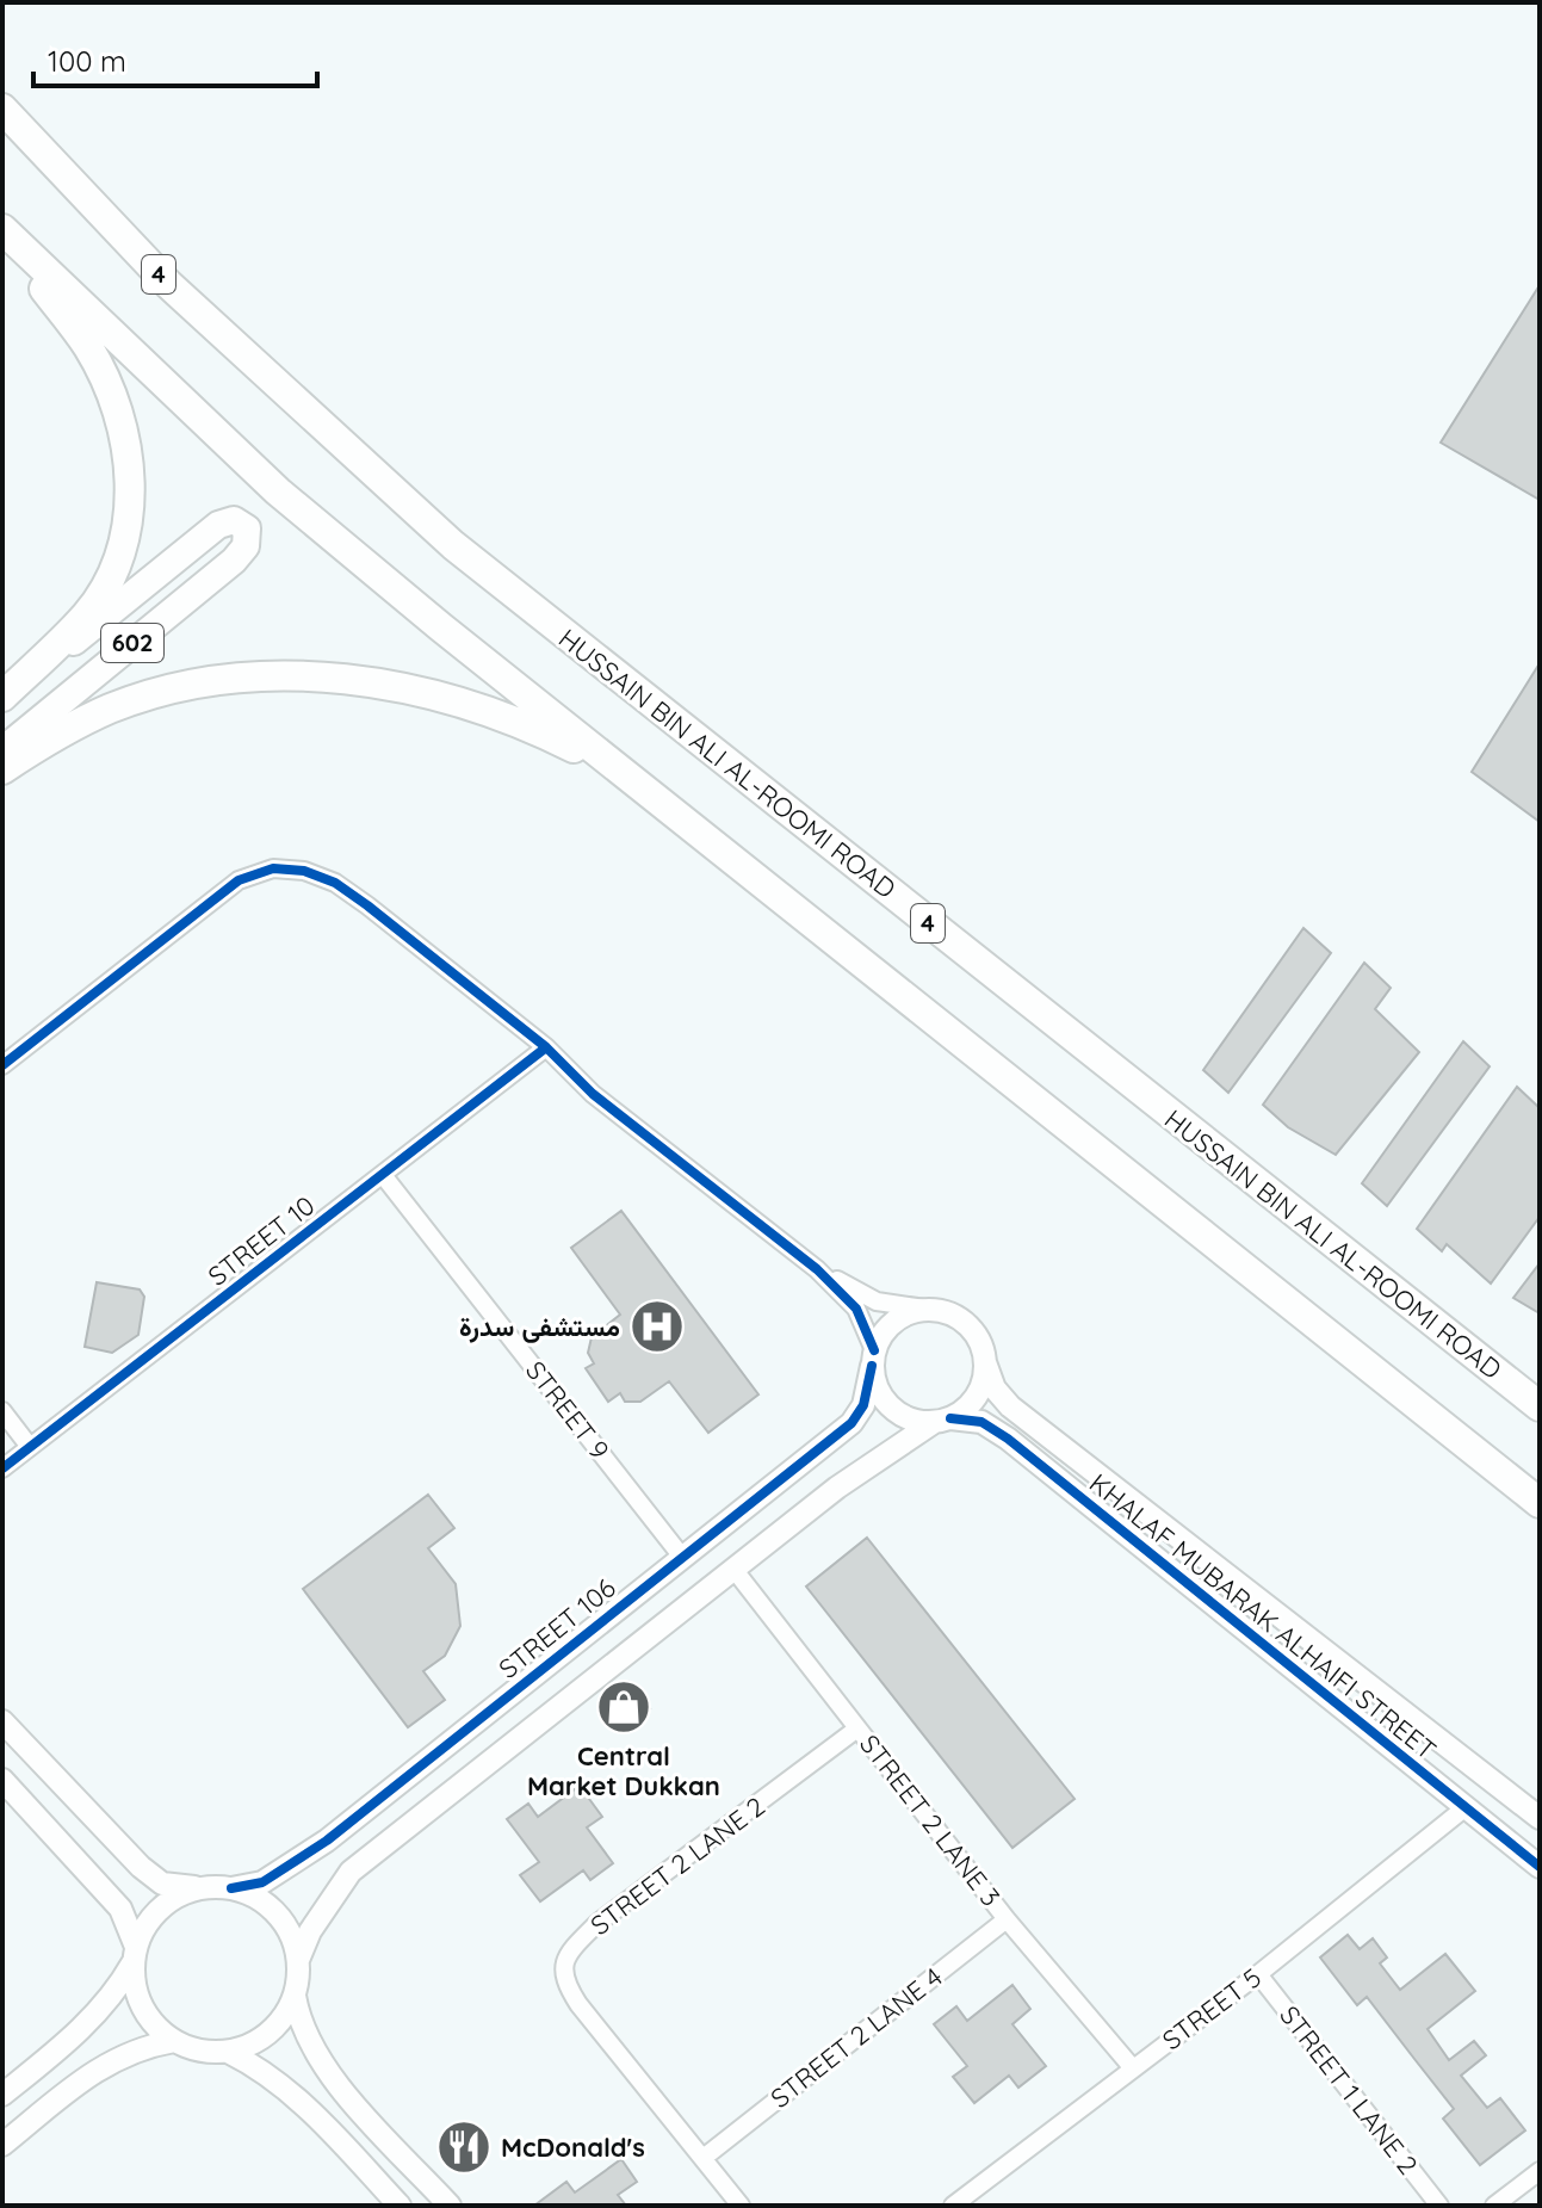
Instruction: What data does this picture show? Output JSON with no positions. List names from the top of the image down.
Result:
{
  "streets": {
    "highway": ["4", "HUSSAIN BIN ALI AL-ROOMI ROAD"],
    "main road": ["602"],
    "street": [
      "STREET 10",
      "STREET 9",
      "KHALAF MUBARAK ALHAIFI STREET",
      "STREET 106",
      "STREET 2 LANE 3",
      "STREET 2 LANE 2",
      "STREET 5",
      "STREET 2 LANE 4",
      "STREET 1 LANE 2"
    ]
  },
  "crossings": [
    ["STREET 10", "STREET 9"],
    ["STREET 9", "STREET 106"],
    ["KHALAF MUBARAK ALHAIFI STREET", "STREET 106"],
    ["KHALAF MUBARAK ALHAIFI STREET", "STREET 5"],
    ["STREET 2 LANE 3", "STREET 2 LANE 2"],
    ["STREET 2 LANE 3", "STREET 5"],
    ["STREET 2 LANE 3", "STREET 2 LANE 4"],
    ["STREET 2 LANE 2", "STREET 2 LANE 4"],
    ["STREET 5", "STREET 1 LANE 2"]
  ],
  "places": {
    "hospital": ["مستشفى سدرة"],
    "shop": ["Central Market Dukkan"],
    "restaurant": ["McDonald's"]
  },
  "scale_bar": "100 m"
}
